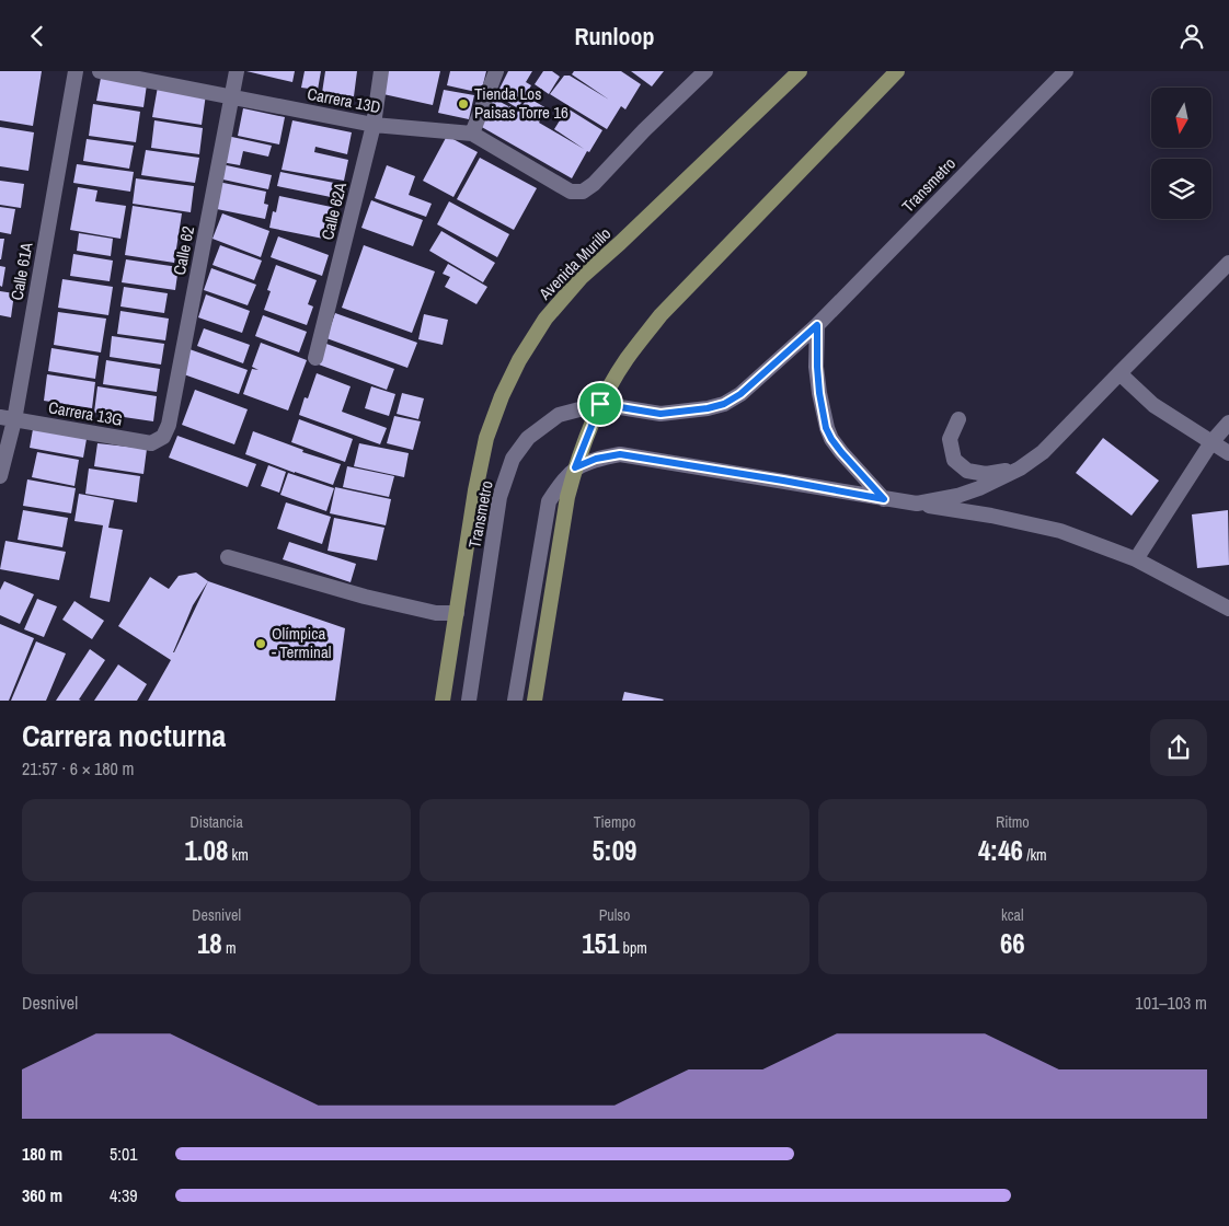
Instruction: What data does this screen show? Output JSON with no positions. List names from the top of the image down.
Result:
{
  "streets": {
    "main road": ["Avenida Murillo"],
    "street": [
      "Carrera 13D",
      "Transmetro",
      "Calle 62A",
      "Calle 62",
      "Calle 61A",
      "Carrera 13G"
    ]
  },
  "crossings": [
    ["Carrera 13D", "Calle 62A"],
    ["Carrera 13D", "Calle 62"],
    ["Calle 62", "Carrera 13G"],
    ["Calle 61A", "Carrera 13G"]
  ],
  "places": ["Tienda Los Paisas Torre 16", "Olímpica - Terminal"],
  "north": "bottom",
  "page": {
    "header": "Runloop",
    "heading": ["Carrera nocturna", "21:57 · 6 × 180 m"],
    "stats": [
      ["Distancia", "1.08 km"],
      ["Tiempo", "5:09"],
      ["Ritmo", "4:46 /km"],
      ["Desnivel", "18 m"],
      ["Pulso", "151 bpm"],
      ["kcal", "66"]
    ],
    "chart": ["Desnivel", "101–103 m"],
    "list": [
      {
        "name": "180 m",
        "note": "5:01"
      },
      {
        "name": "360 m",
        "note": "4:39"
      }
    ]
  }
}
